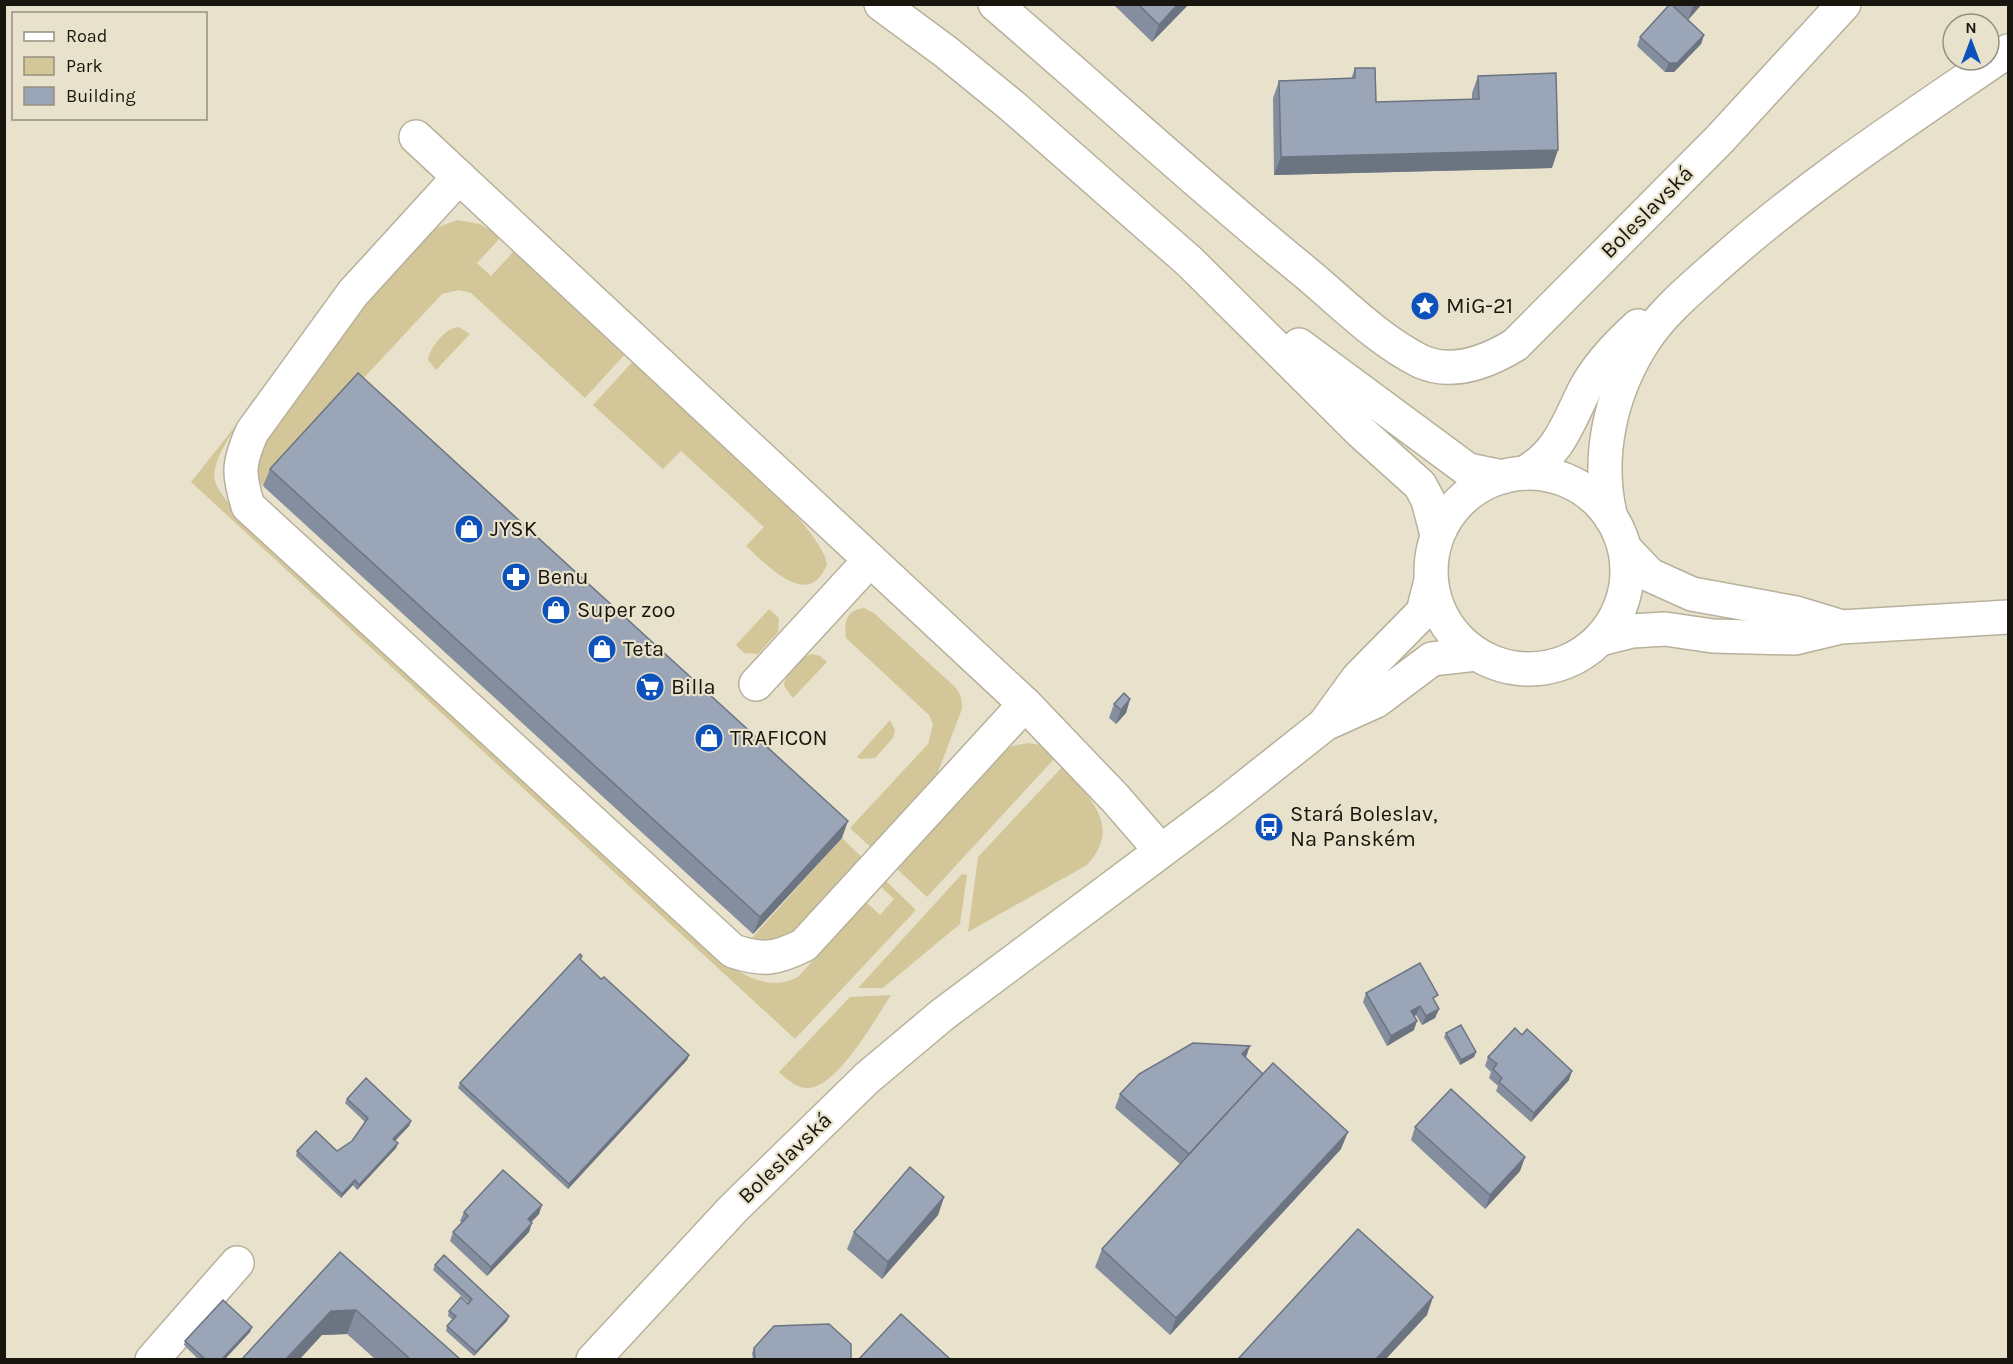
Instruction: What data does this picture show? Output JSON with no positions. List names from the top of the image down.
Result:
{
  "streets": {
    "main road": ["Boleslavská"]
  },
  "places": {
    "place": ["MiG-21"],
    "shop": [
      "JYSK",
      "Super zoo",
      "Teta",
      "TRAFICON"
    ],
    "pharmacy": ["Benu"],
    "supermarket": ["Billa"],
    "bus stop": ["Stará Boleslav, Na Panském"]
  },
  "legend": ["Road", "Park", "Building"],
  "north": "top"
}
